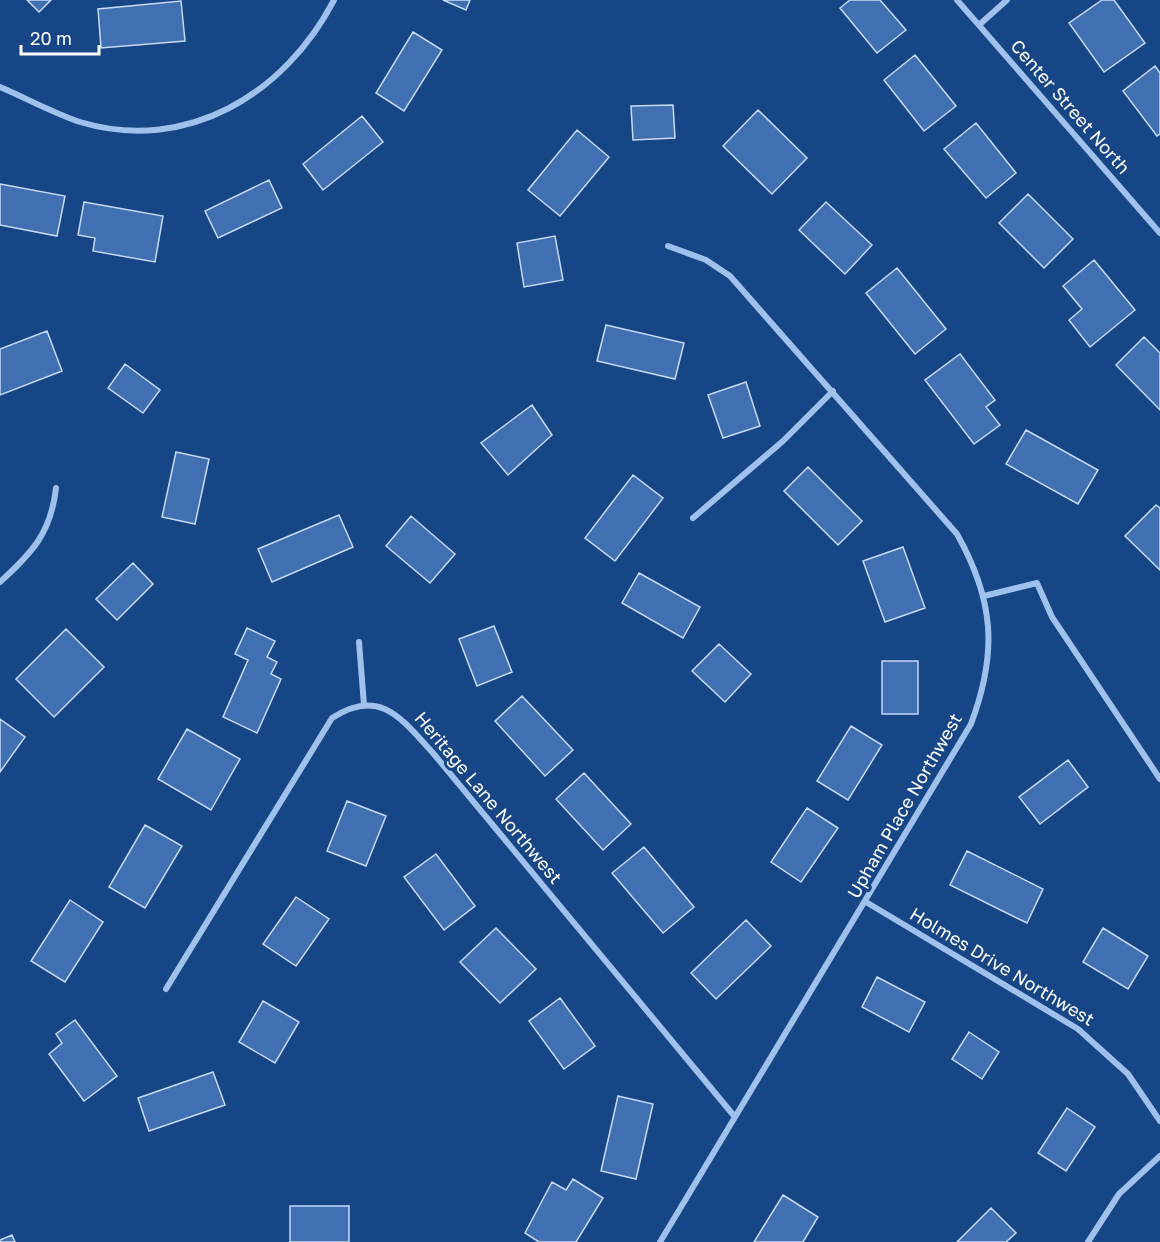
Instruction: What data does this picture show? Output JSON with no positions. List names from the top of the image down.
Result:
{
  "streets": {
    "street": [
      "Center Street North",
      "Heritage Lane Northwest",
      "Upham Place Northwest",
      "Holmes Drive Northwest"
    ]
  },
  "crossings": [
    ["Heritage Lane Northwest", "Upham Place Northwest"],
    ["Upham Place Northwest", "Holmes Drive Northwest"]
  ],
  "scale_bar": "20 m"
}
